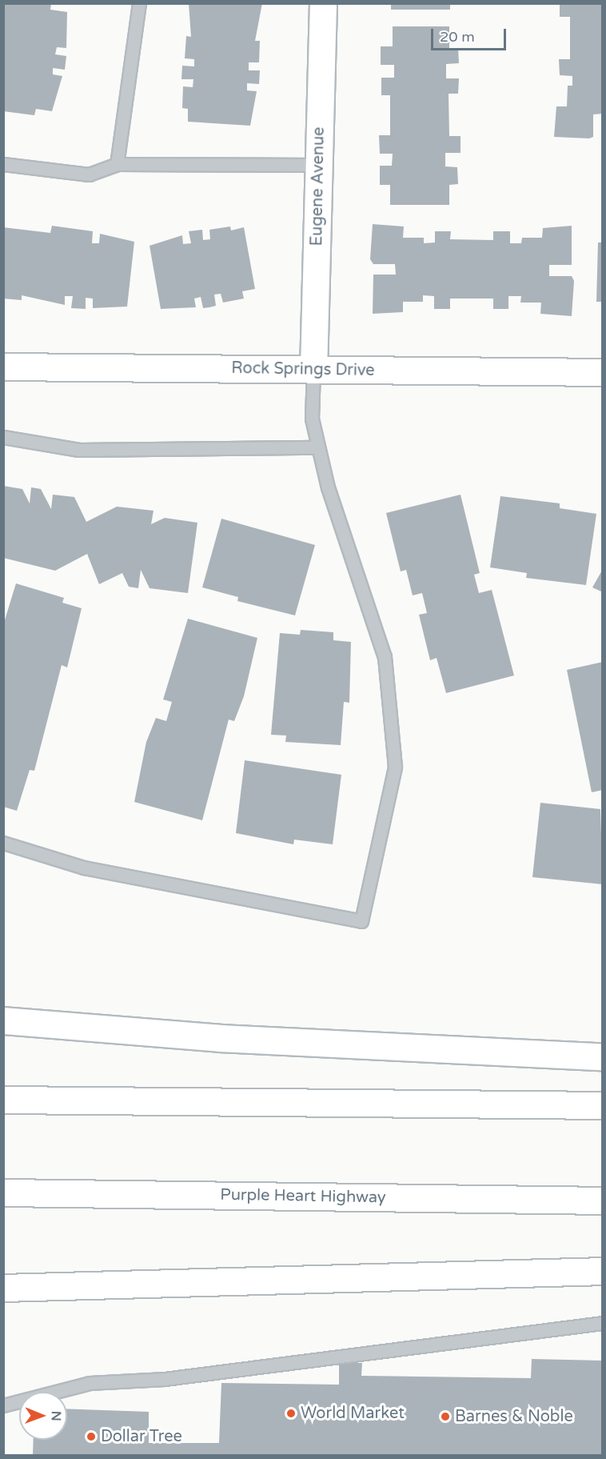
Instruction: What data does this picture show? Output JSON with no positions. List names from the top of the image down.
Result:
{
  "streets": {
    "main road": ["Eugene Avenue", "Rock Springs Drive", "Purple Heart Highway"]
  },
  "crossings": [
    ["Eugene Avenue", "Rock Springs Drive"]
  ],
  "places": ["World Market", "Barnes & Noble", "Dollar Tree"],
  "scale_bar": "20 m",
  "north": "right"
}
